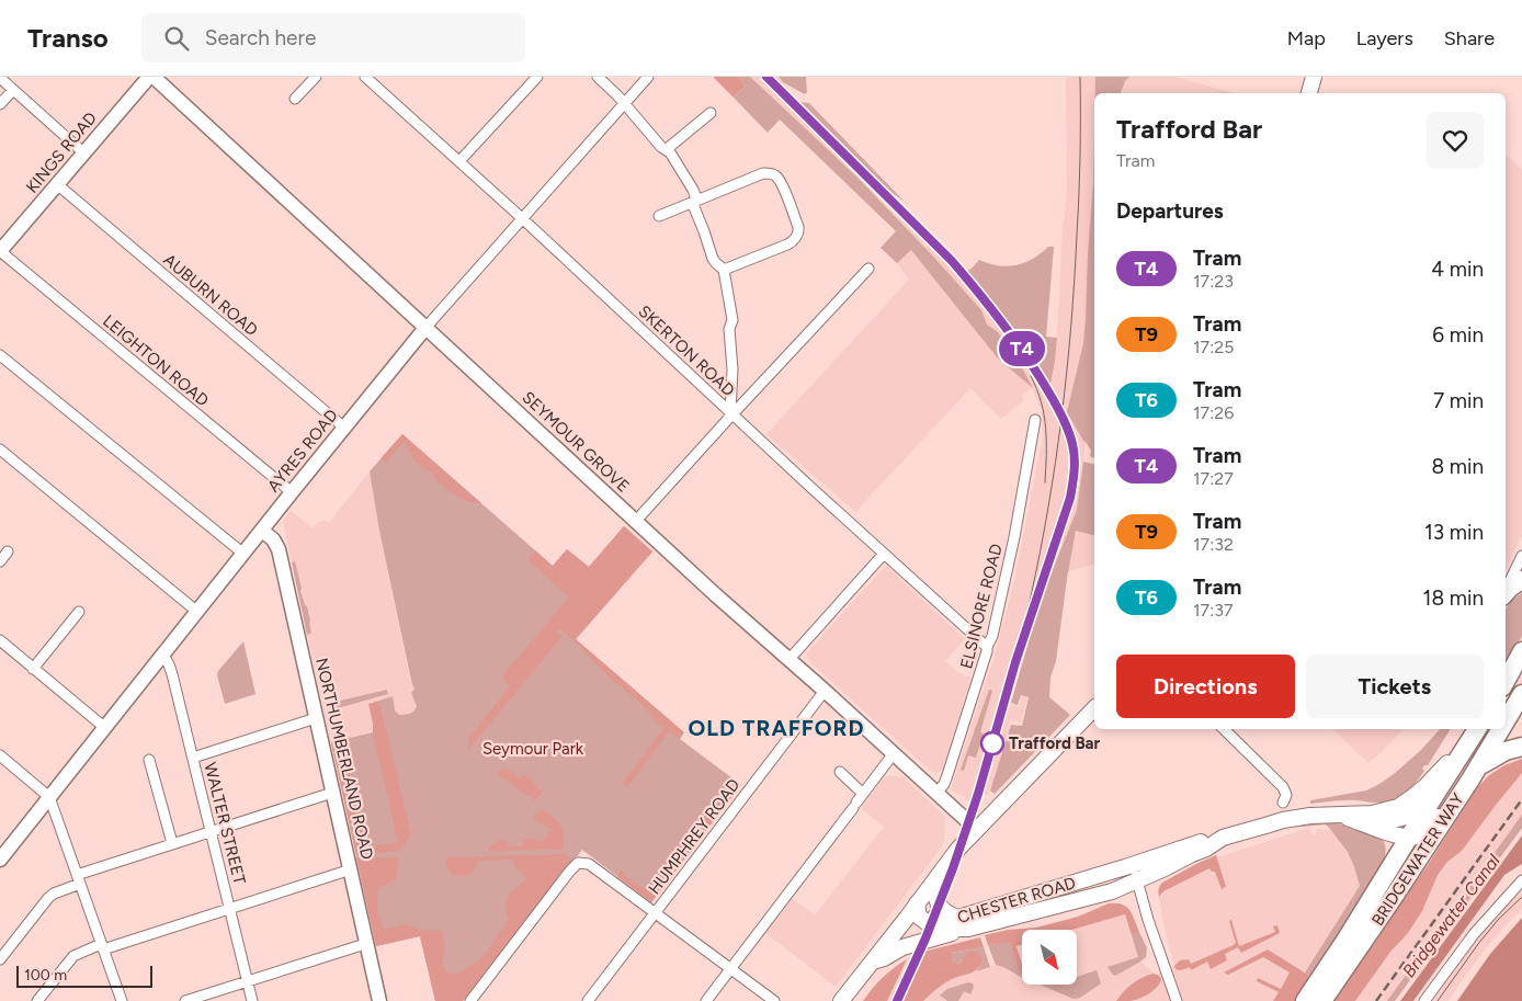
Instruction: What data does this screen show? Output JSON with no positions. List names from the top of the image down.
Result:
{
  "streets": {
    "highway": ["BRIDGEWATER WAY"],
    "main road": [
      "KINGS ROAD",
      "SEYMOUR GROVE",
      "AYRES ROAD",
      "NORTHUMBERLAND ROAD",
      "CHESTER ROAD"
    ],
    "street": [
      "AUBURN ROAD",
      "SKERTON ROAD",
      "LEIGHTON ROAD",
      "ELSINORE ROAD",
      "WALTER STREET",
      "HUMPHREY ROAD"
    ]
  },
  "crossings": [
    ["KINGS ROAD", "AUBURN ROAD"],
    ["KINGS ROAD", "LEIGHTON ROAD"],
    ["AUBURN ROAD", "AYRES ROAD"],
    ["SKERTON ROAD", "AYRES ROAD"],
    ["SKERTON ROAD", "ELSINORE ROAD"],
    ["LEIGHTON ROAD", "AYRES ROAD"],
    ["SEYMOUR GROVE", "AYRES ROAD"],
    ["SEYMOUR GROVE", "ELSINORE ROAD"],
    ["SEYMOUR GROVE", "HUMPHREY ROAD"],
    ["AYRES ROAD", "NORTHUMBERLAND ROAD"],
    ["AYRES ROAD", "WALTER STREET"]
  ],
  "districts": ["OLD TRAFFORD"],
  "water": ["Bridgewater Canal"],
  "parks": ["Seymour Park"],
  "places": ["Trafford Bar"],
  "lines": ["tram line T4"],
  "scale_bar": "100 m",
  "north": "bottom right",
  "page": {
    "header": "Transo",
    "search": "Search here",
    "nav": ["Map", "Layers", "Share"],
    "on_map": "T4",
    "heading": [
      ["Trafford Bar", "Tram"],
      "Departures"
    ],
    "list": [
      {
        "mark": "T4",
        "name": "Tram",
        "note": "17:23",
        "value": "4 min"
      },
      {
        "mark": "T9",
        "name": "Tram",
        "note": "17:25",
        "value": "6 min"
      },
      {
        "mark": "T6",
        "name": "Tram",
        "note": "17:26",
        "value": "7 min"
      },
      {
        "mark": "T4",
        "name": "Tram",
        "note": "17:27",
        "value": "8 min"
      },
      {
        "mark": "T9",
        "name": "Tram",
        "note": "17:32",
        "value": "13 min"
      },
      {
        "mark": "T6",
        "name": "Tram",
        "note": "17:37",
        "value": "18 min"
      }
    ],
    "buttons": ["Directions", "Tickets"],
    "scale": "100 m"
  }
}
